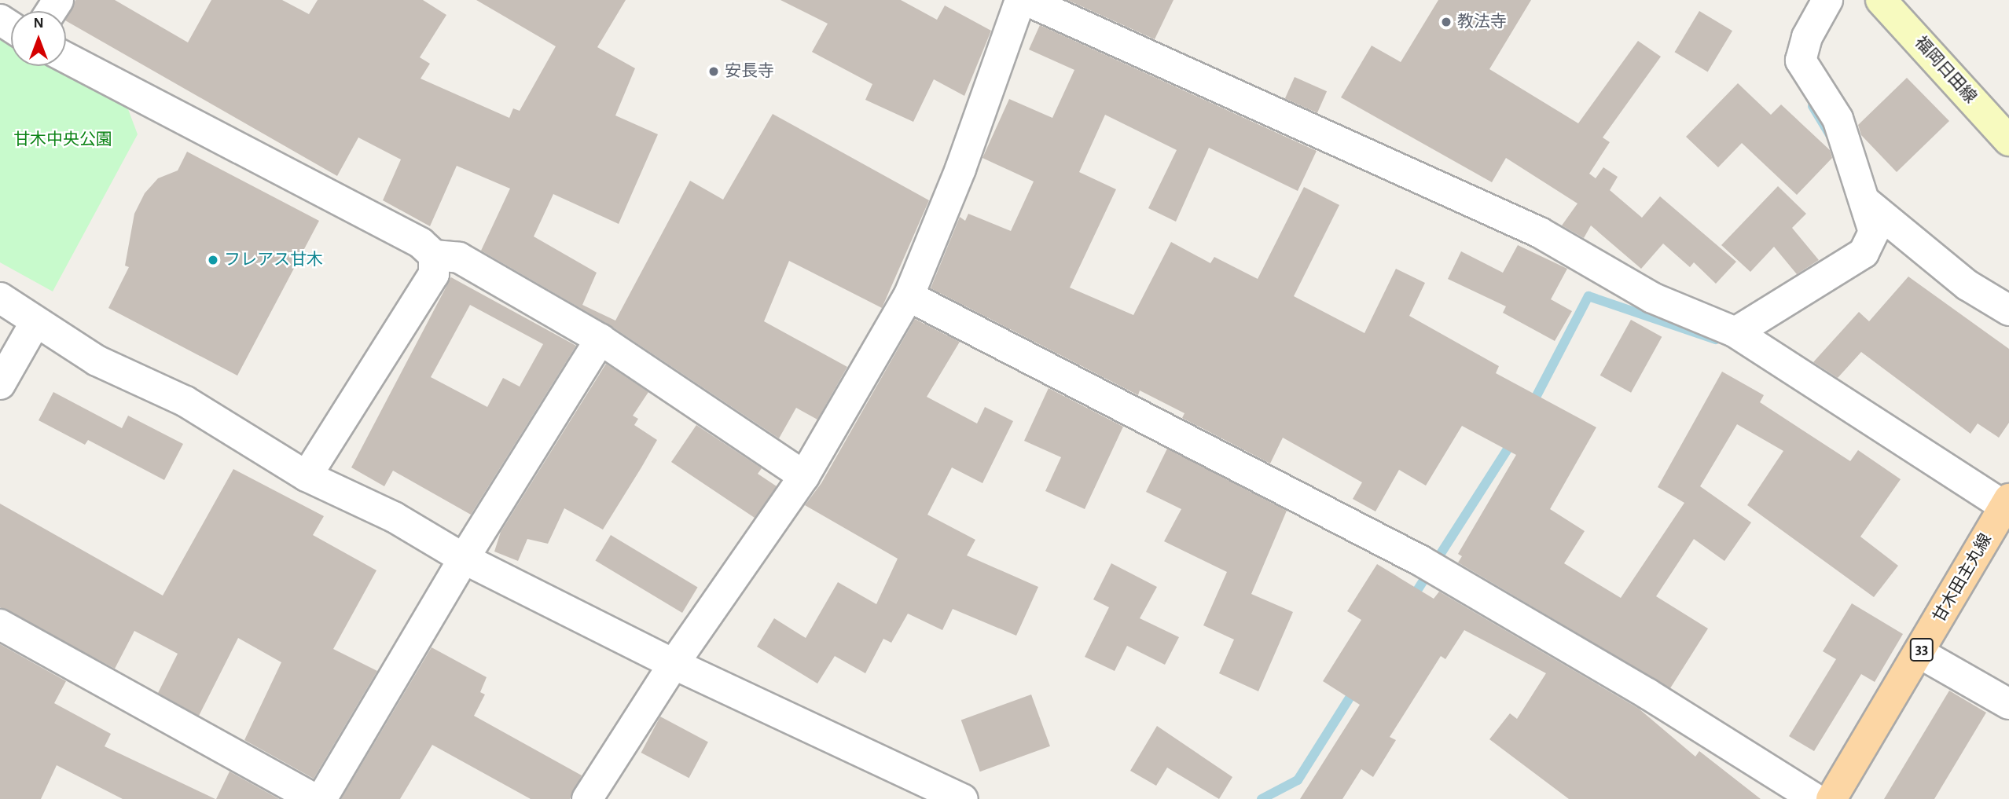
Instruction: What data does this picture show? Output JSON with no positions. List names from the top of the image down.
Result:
{
  "streets": {
    "main road": ["福岡日田線", "甘木田主丸線", "33"]
  },
  "parks": ["甘木中央公園"],
  "places": ["教法寺", "安長寺", "フレアス甘木"],
  "north": "top"
}
